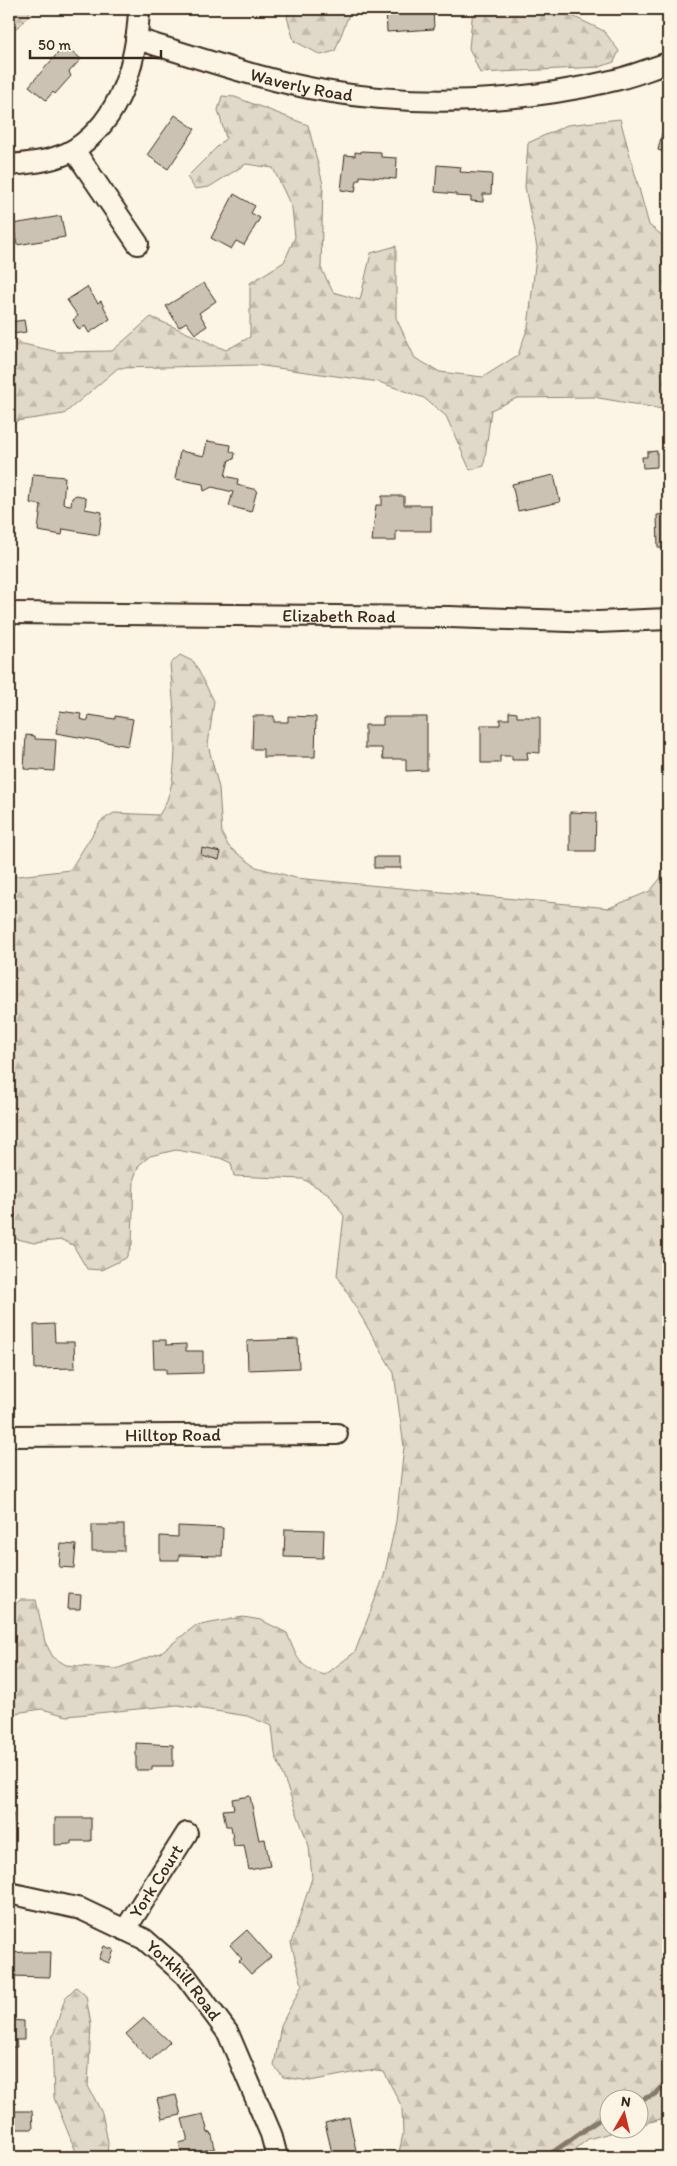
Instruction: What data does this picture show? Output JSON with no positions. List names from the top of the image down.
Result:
{
  "streets": {
    "street": [
      "Waverly Road",
      "Elizabeth Road",
      "Hilltop Road",
      "York Court",
      "Yorkhill Road"
    ]
  },
  "crossings": [
    ["York Court", "Yorkhill Road"]
  ],
  "scale_bar": "50 m",
  "north": "top"
}
